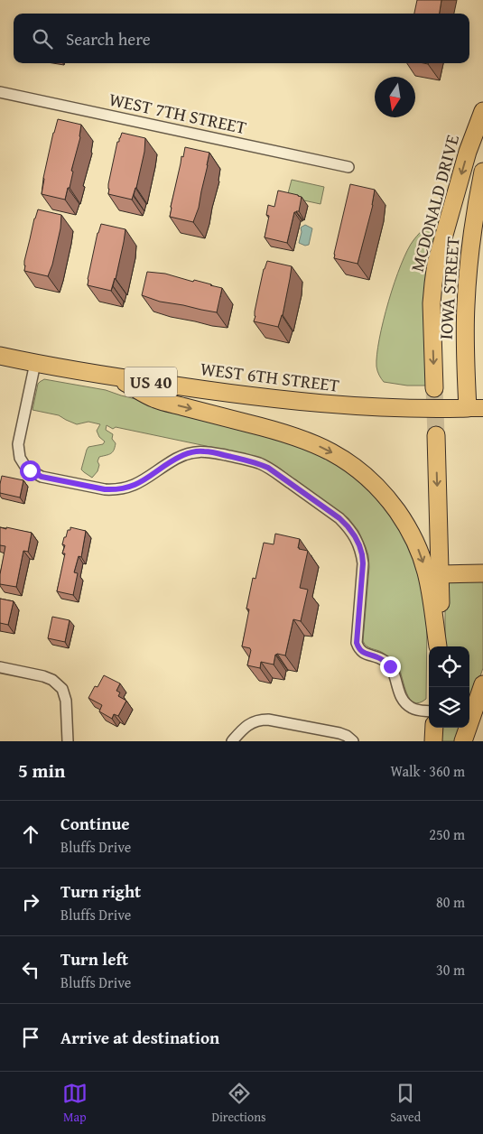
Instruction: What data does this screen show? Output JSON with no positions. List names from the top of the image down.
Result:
{
  "streets": {
    "highway": [
      "MCDONALD DRIVE",
      "IOWA STREET",
      "WEST 6TH STREET",
      "US 40"
    ],
    "street": ["WEST 7TH STREET"]
  },
  "crossings": [
    ["IOWA STREET", "WEST 6TH STREET"]
  ],
  "one_way": ["MCDONALD DRIVE"],
  "north": "bottom",
  "page": {
    "search": "Search here",
    "heading": ["5 min", "Walk · 360 m"],
    "list": [
      ["Continue", "Bluffs Drive", "250 m"],
      ["Turn right", "Bluffs Drive", "80 m"],
      ["Turn left", "Bluffs Drive", "30 m"],
      "Arrive at destination"
    ],
    "nav": ["Map", "Directions", "Saved"]
  }
}
